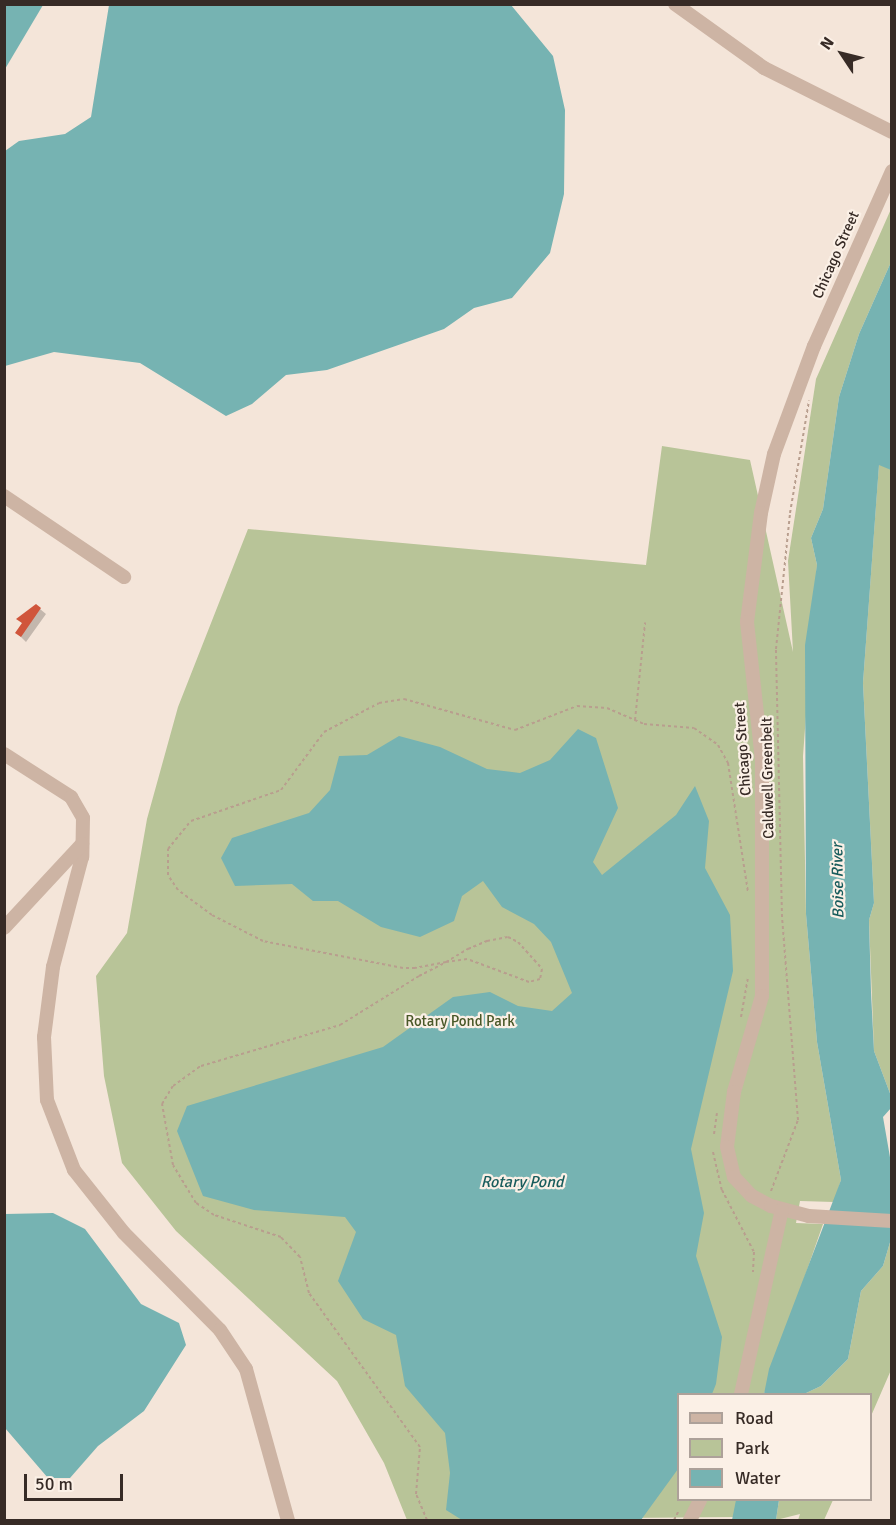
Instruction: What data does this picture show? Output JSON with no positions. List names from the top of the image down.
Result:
{
  "streets": {
    "street": ["Chicago Street"],
    "path": ["Caldwell Greenbelt"]
  },
  "crossings": [
    ["Chicago Street", "Caldwell Greenbelt"]
  ],
  "water": ["Boise River", "Rotary Pond"],
  "parks": ["Rotary Pond Park"],
  "legend": ["Road", "Park", "Water"],
  "scale_bar": "50 m",
  "north": "top left"
}
